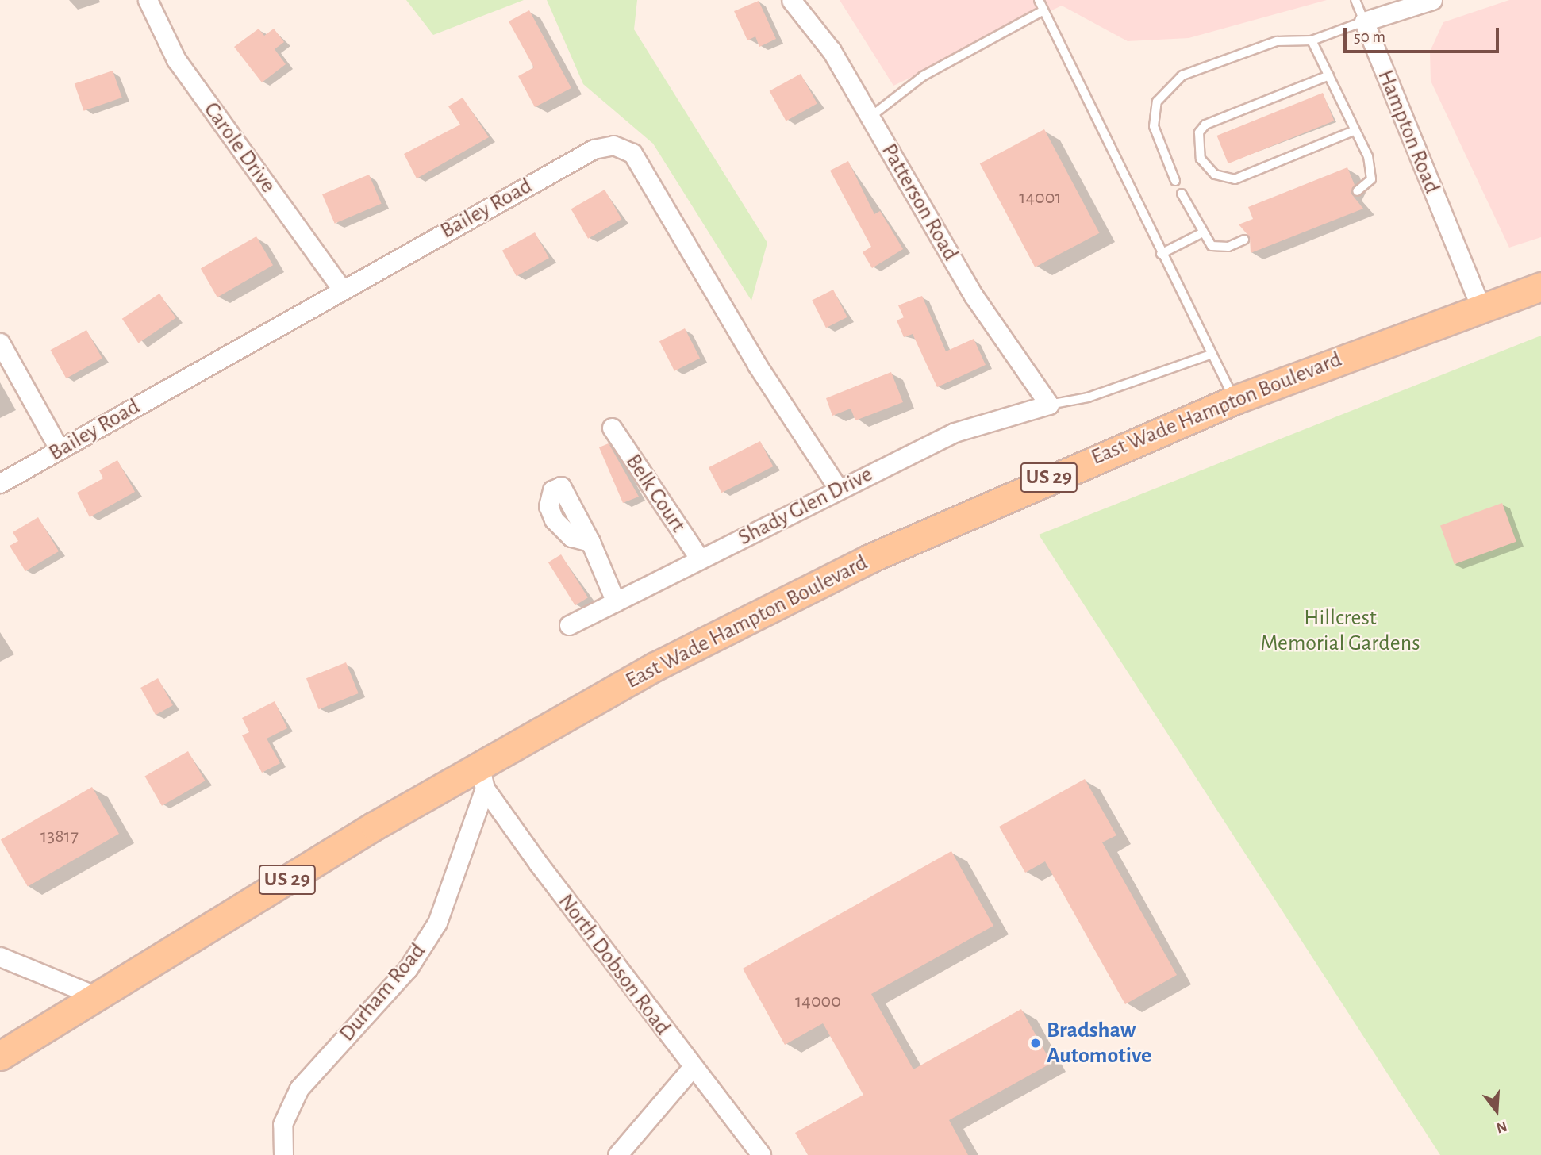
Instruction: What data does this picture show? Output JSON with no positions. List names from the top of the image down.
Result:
{
  "streets": {
    "main road": ["East Wade Hampton Boulevard", "US 29"],
    "street": [
      "Hampton Road",
      "Carole Drive",
      "Patterson Road",
      "Bailey Road",
      "Belk Court",
      "Shady Glen Drive",
      "North Dobson Road",
      "Durham Road"
    ]
  },
  "crossings": [
    ["Hampton Road", "East Wade Hampton Boulevard"],
    ["Carole Drive", "Bailey Road"],
    ["Patterson Road", "Shady Glen Drive"],
    ["Bailey Road", "Shady Glen Drive"],
    ["East Wade Hampton Boulevard", "North Dobson Road"],
    ["East Wade Hampton Boulevard", "Durham Road"],
    ["Belk Court", "Shady Glen Drive"],
    ["North Dobson Road", "Durham Road"]
  ],
  "parks": ["Hillcrest Memorial Gardens"],
  "places": ["Bradshaw Automotive"],
  "house_numbers": ["14001", "13817", "14000"],
  "scale_bar": "50 m",
  "north": "bottom"
}
